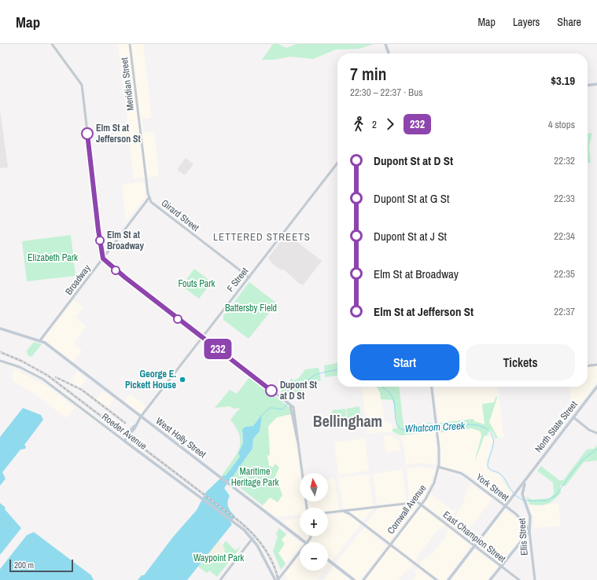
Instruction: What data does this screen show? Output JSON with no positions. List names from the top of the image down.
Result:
{
  "streets": {
    "main road": [
      "F Street",
      "North State Street",
      "Roeder Avenue",
      "West Holly Street",
      "Ellis Street"
    ],
    "street": [
      "Meridian Street",
      "Girard Street",
      "Broadway",
      "York Street",
      "Cornwall Avenue",
      "East Champion Street"
    ]
  },
  "crossings": [
    ["Meridian Street", "Girard Street"],
    ["Meridian Street", "Broadway"],
    ["Girard Street", "Broadway"],
    ["Girard Street", "F Street"],
    ["Broadway", "West Holly Street"],
    ["F Street", "Roeder Avenue"],
    ["F Street", "West Holly Street"],
    ["North State Street", "York Street"],
    ["North State Street", "East Champion Street"],
    ["North State Street", "Ellis Street"],
    ["York Street", "Cornwall Avenue"],
    ["York Street", "Ellis Street"],
    ["Cornwall Avenue", "East Champion Street"]
  ],
  "districts": ["LETTERED STREETS", "Bellingham"],
  "water": ["Whatcom Creek"],
  "parks": [
    "Elizabeth Park",
    "Fouts Park",
    "Battersby Field",
    "Maritime Heritage Park",
    "Waypoint Park"
  ],
  "places": [
    "Elm St at Jefferson St",
    "Elm St at Broadway",
    "George E. Pickett House",
    "Dupont St at D St"
  ],
  "lines": ["bus line 232"],
  "scale_bar": "200 m",
  "north": "top",
  "page": {
    "header": "Map",
    "nav": ["Map", "Layers", "Share"],
    "on_map": "232",
    "heading": ["7 min", "22:30 – 22:37 · Bus", "$3.19"],
    "legs": ["2", "232", "4 stops"],
    "list": [
      {
        "name": "Dupont St at D St",
        "value": "22:32"
      },
      {
        "name": "Dupont St at G St",
        "value": "22:33"
      },
      {
        "name": "Dupont St at J St",
        "value": "22:34"
      },
      {
        "name": "Elm St at Broadway",
        "value": "22:35"
      },
      {
        "name": "Elm St at Jefferson St",
        "value": "22:37"
      }
    ],
    "buttons": ["Start", "Tickets"],
    "map_buttons": ["+", "−"],
    "scale": "200 m"
  }
}
